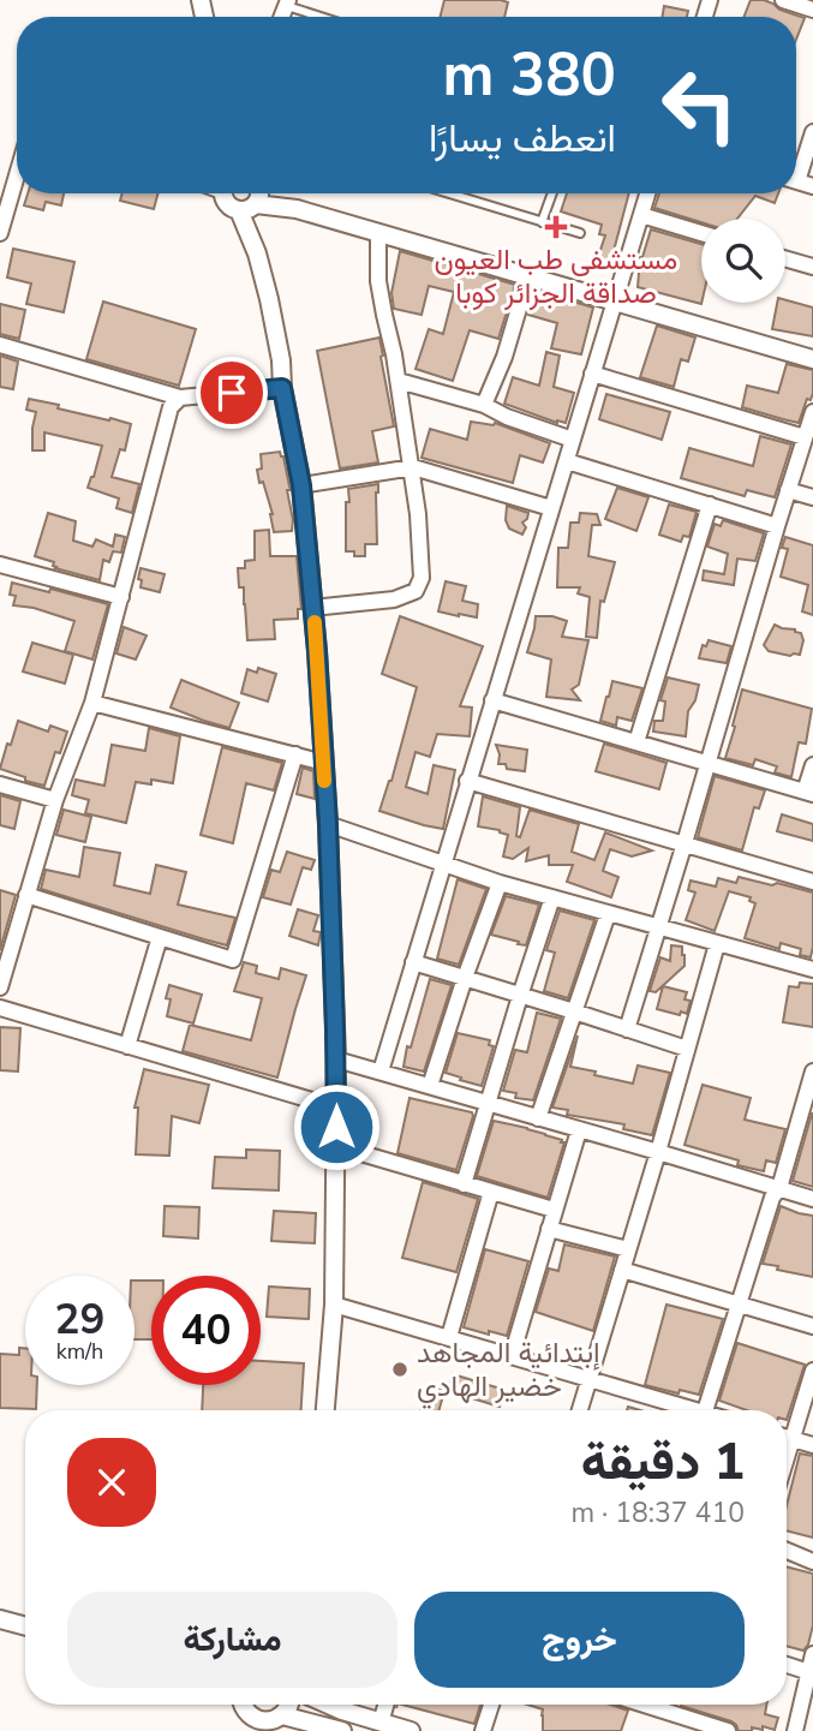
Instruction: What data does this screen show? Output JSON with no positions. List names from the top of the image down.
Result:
{
  "places": {
    "health": ["مستشفى طب العيون صداقة الجزائر كوبا"],
    "other": ["إبتدائية المجاهد خضير الهادي"]
  },
  "page": {
    "turn": ["380 m", "انعطف يسارًا"],
    "speed": "29 km/h",
    "limit": "40",
    "heading": ["1 دقيقة", "410 m · 18:37"],
    "buttons": ["خروج", "مشاركة"]
  }
}
